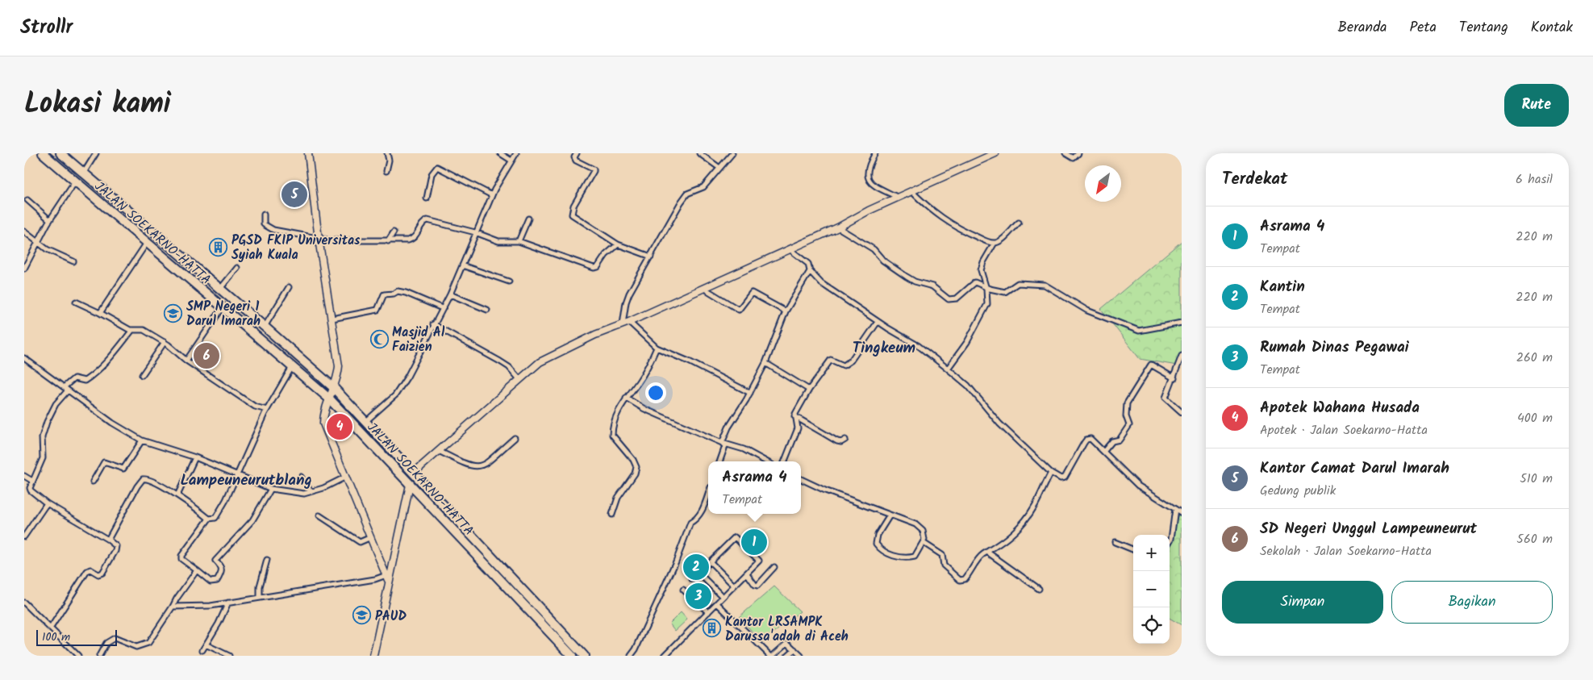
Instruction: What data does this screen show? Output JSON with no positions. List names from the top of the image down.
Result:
{
  "streets": {
    "highway": ["JALAN SOEKARNO-HATTA"]
  },
  "districts": ["Tingkeum", "Lampeuneurutblang"],
  "places": {
    "building": ["PGSD FKIP Universitas Syiah Kuala", "Kantor LRSAMPK Darussa'adah di Aceh"],
    "school or university": ["SMP Negeri 1 Darul Imarah", "PAUD"],
    "mosque": ["Masjid Al Faizien"]
  },
  "scale_bar": "100 m",
  "north": "bottom left",
  "page": {
    "header": "Strollr",
    "nav": [
      "Beranda",
      "Peta",
      "Tentang",
      "Kontak"
    ],
    "title": "Lokasi kami",
    "buttons": [
      "Rute",
      ["Simpan", "Bagikan"]
    ],
    "heading": ["Terdekat", "6 hasil"],
    "pins": [
      "5",
      "6",
      "4",
      "1",
      "2",
      "3"
    ],
    "list": [
      {
        "mark": "1",
        "name": "Asrama 4",
        "note": "Tempat",
        "value": "220 m"
      },
      {
        "mark": "2",
        "name": "Kantin",
        "note": "Tempat",
        "value": "220 m"
      },
      {
        "mark": "3",
        "name": "Rumah Dinas Pegawai",
        "note": "Tempat",
        "value": "260 m"
      },
      {
        "mark": "4",
        "name": "Apotek Wahana Husada",
        "note": "Apotek · Jalan Soekarno-Hatta",
        "value": "400 m"
      },
      {
        "mark": "5",
        "name": "Kantor Camat Darul Imarah",
        "note": "Gedung publik",
        "value": "510 m"
      },
      {
        "mark": "6",
        "name": "SD Negeri Unggul Lampeuneurut",
        "note": "Sekolah · Jalan Soekarno-Hatta",
        "value": "560 m"
      }
    ],
    "popup": ["Asrama 4", "Tempat"],
    "map_buttons": ["+", "−"],
    "scale": "100 m"
  }
}
